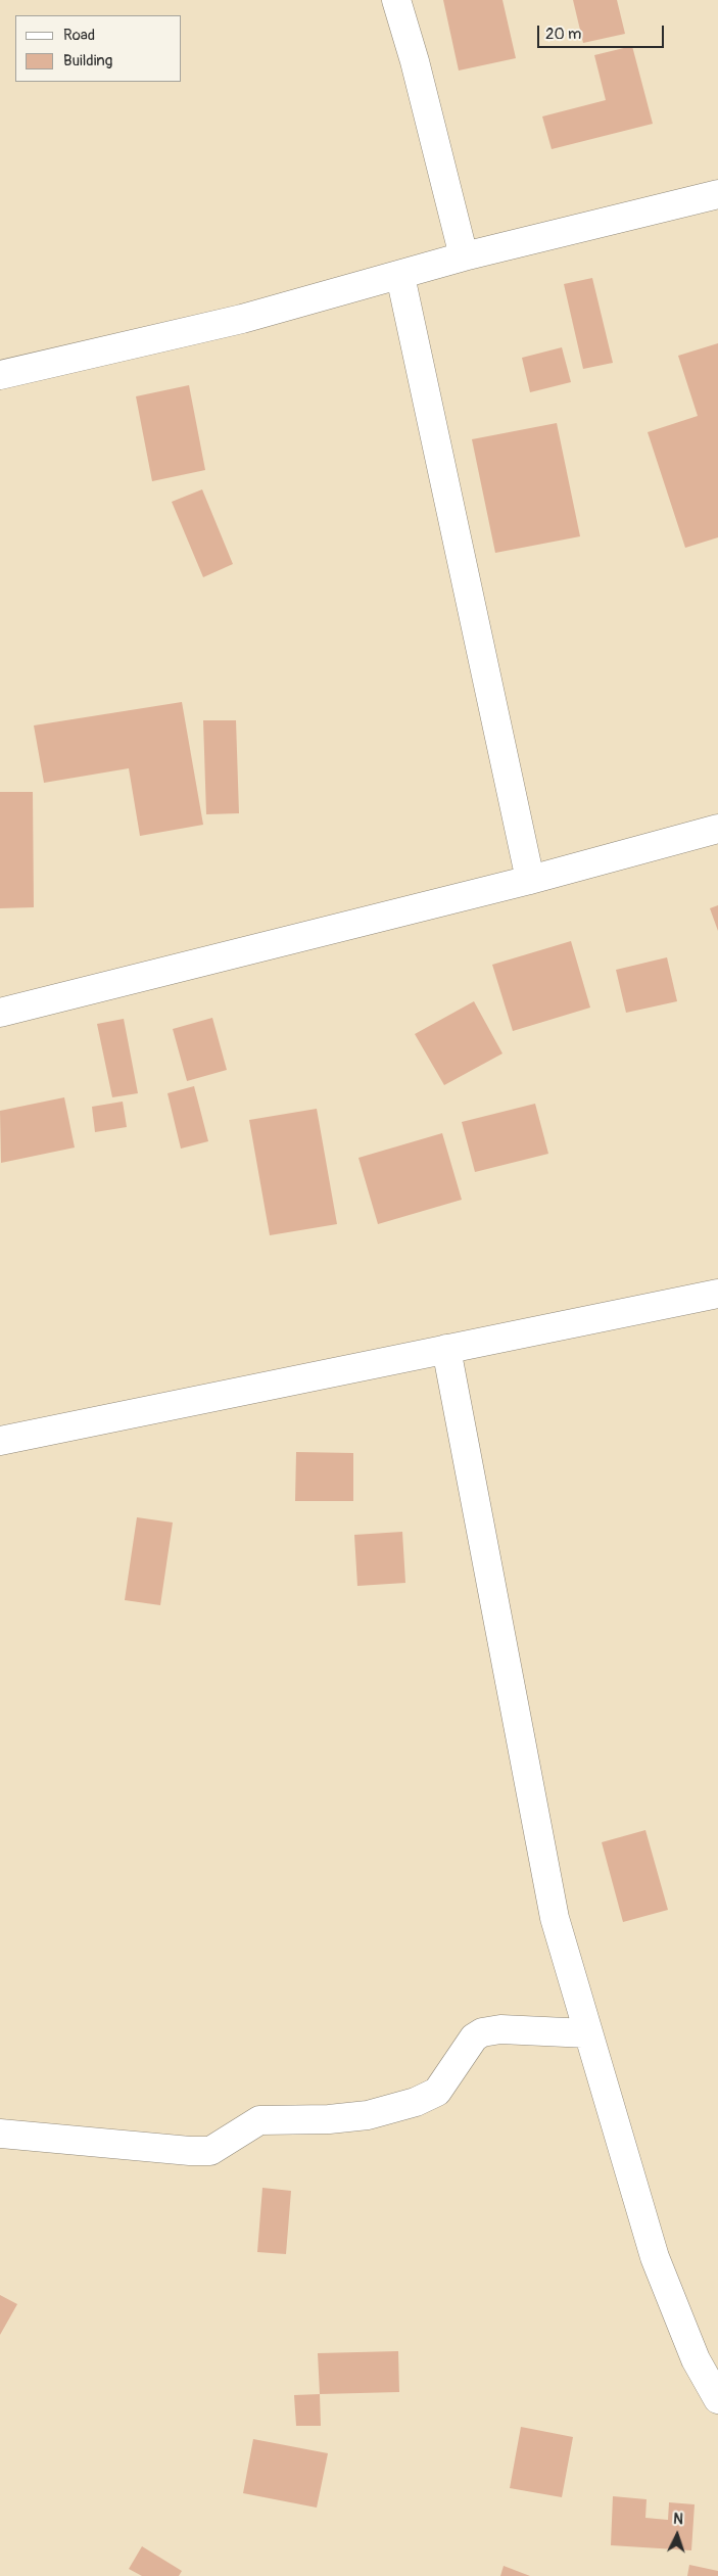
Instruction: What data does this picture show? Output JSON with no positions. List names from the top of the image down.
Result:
{
  "legend": ["Road", "Building"],
  "scale_bar": "20 m",
  "north": "top"
}
